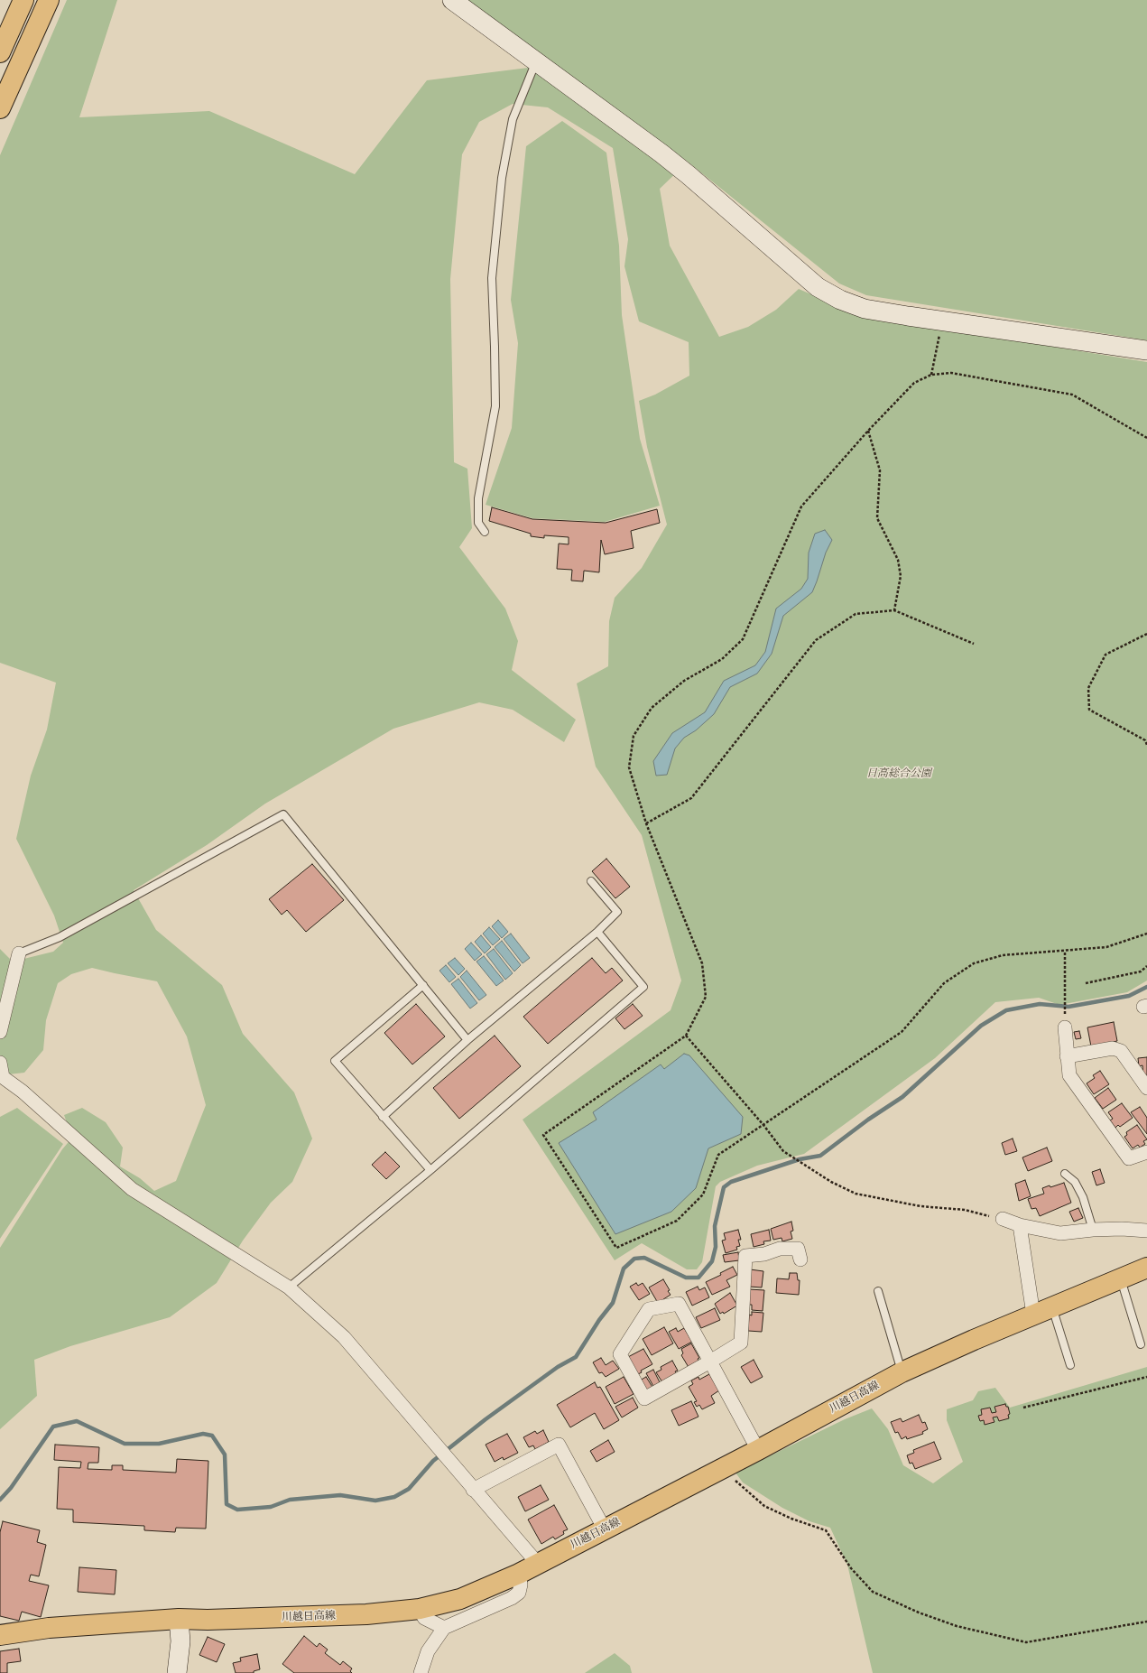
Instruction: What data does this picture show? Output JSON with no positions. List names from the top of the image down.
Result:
{
  "streets": {
    "main road": ["川越日高線"]
  },
  "parks": ["日高総合公園"]
}
